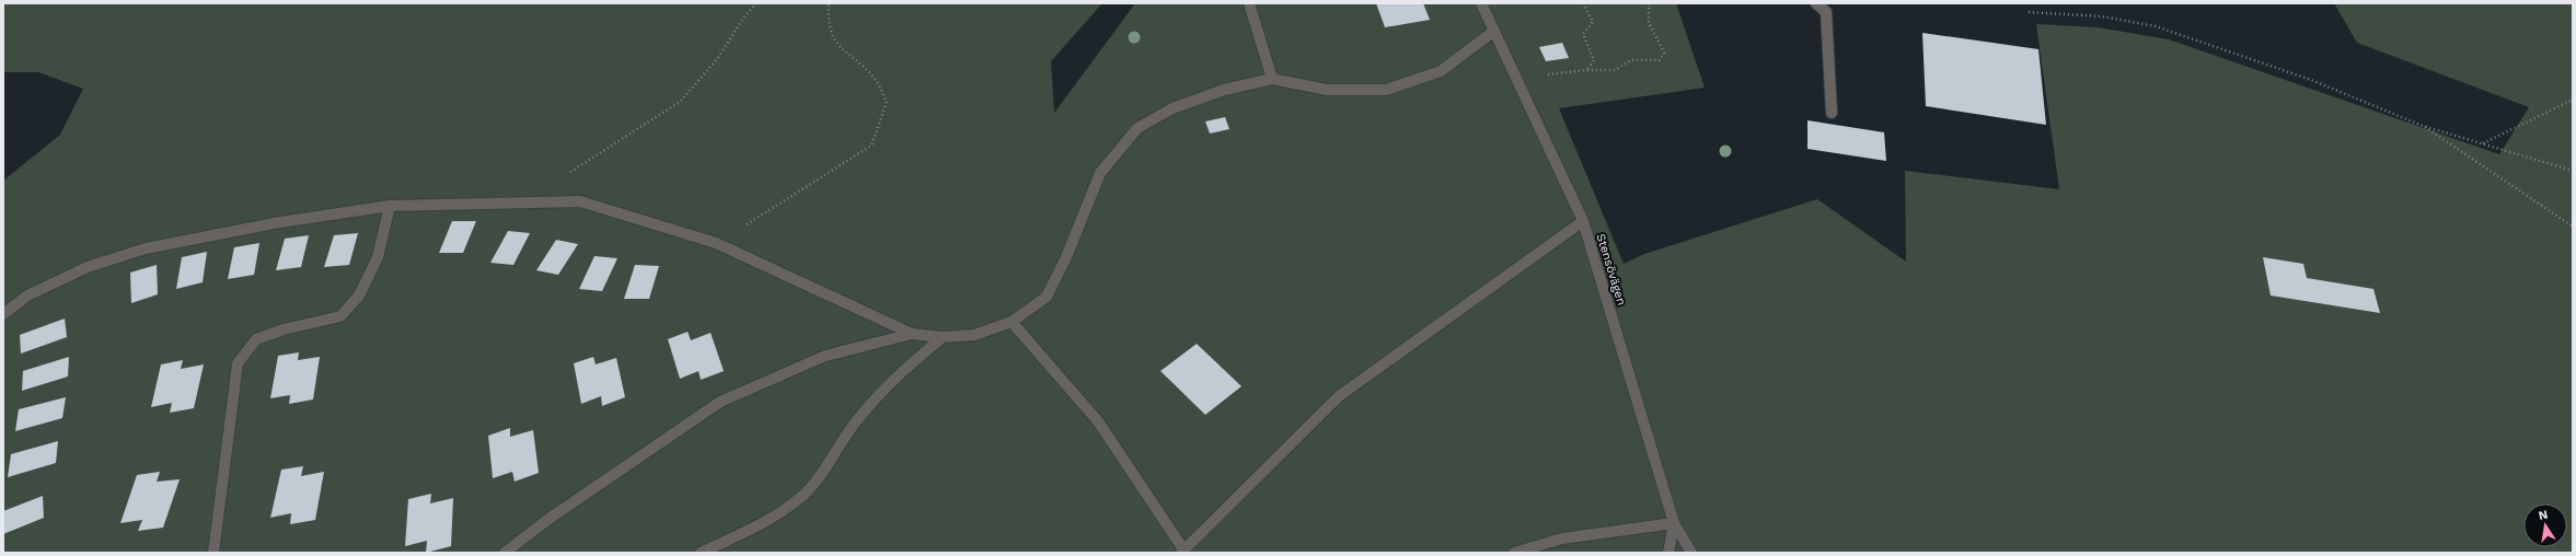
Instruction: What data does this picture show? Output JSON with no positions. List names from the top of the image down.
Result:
{
  "streets": {
    "street": ["Stensövägen"]
  },
  "north": "top"
}
